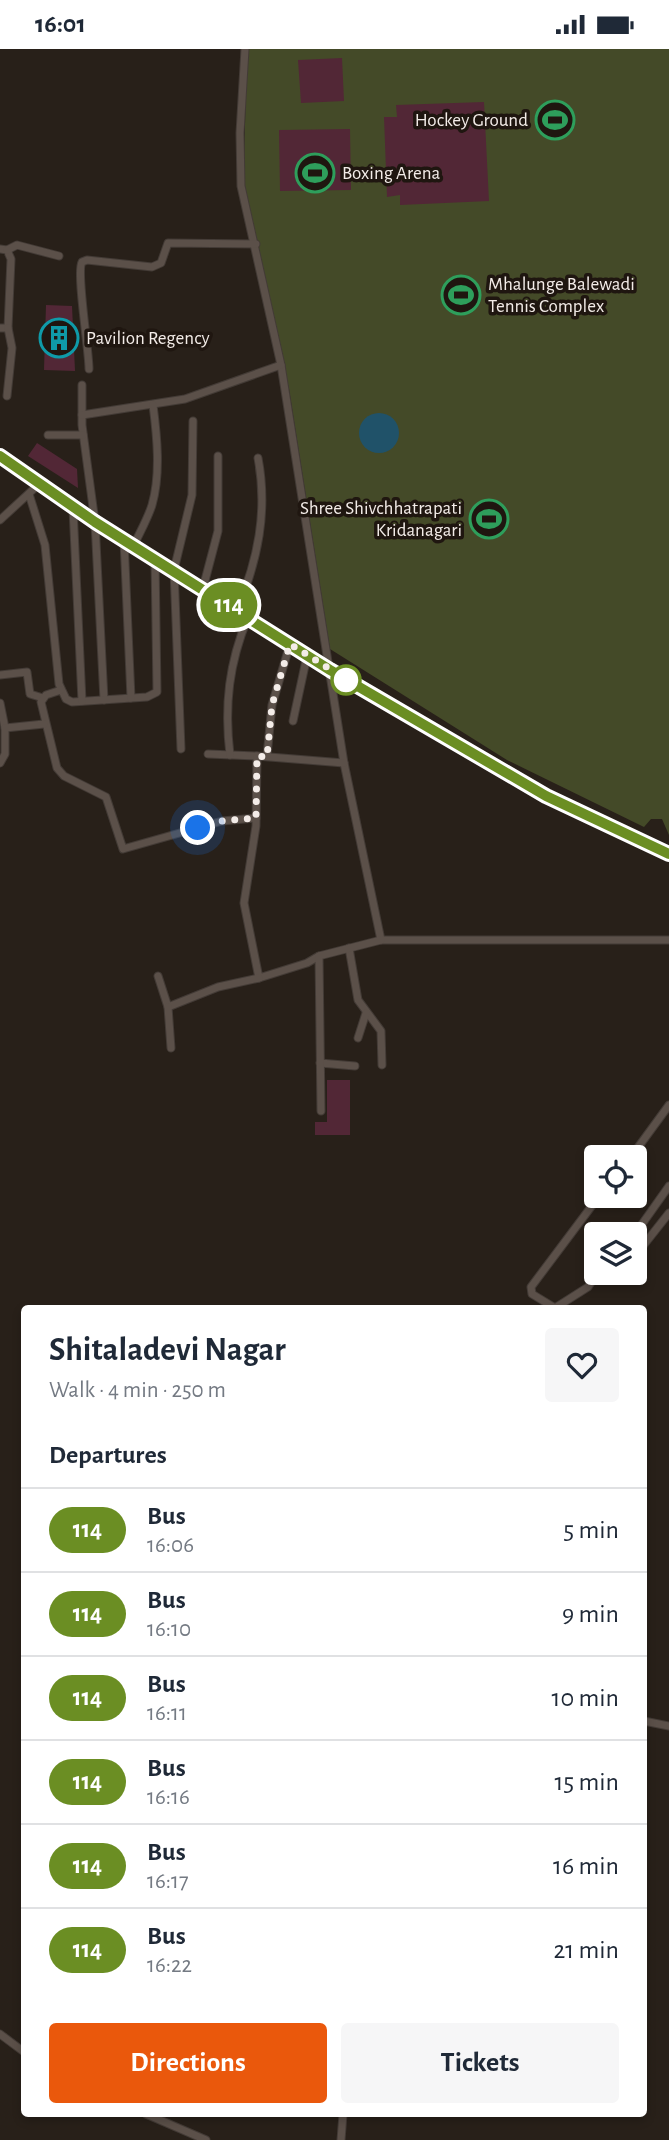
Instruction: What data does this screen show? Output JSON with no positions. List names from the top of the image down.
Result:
{
  "places": {
    "sports": [
      "Hockey Ground",
      "Boxing Arena",
      "Mhalunge Balewadi Tennis Complex",
      "Shree Shivchhatrapati Kridanagari"
    ],
    "building": ["Pavilion Regency"]
  },
  "lines": ["bus line 114"],
  "page": {
    "status": "16:01",
    "on_map": "114",
    "heading": [
      ["Shitaladevi Nagar", "Walk · 4 min · 250 m"],
      "Departures"
    ],
    "list": [
      {
        "mark": "114",
        "name": "Bus",
        "note": "16:06",
        "value": "5 min"
      },
      {
        "mark": "114",
        "name": "Bus",
        "note": "16:10",
        "value": "9 min"
      },
      {
        "mark": "114",
        "name": "Bus",
        "note": "16:11",
        "value": "10 min"
      },
      {
        "mark": "114",
        "name": "Bus",
        "note": "16:16",
        "value": "15 min"
      },
      {
        "mark": "114",
        "name": "Bus",
        "note": "16:17",
        "value": "16 min"
      },
      {
        "mark": "114",
        "name": "Bus",
        "note": "16:22",
        "value": "21 min"
      }
    ],
    "buttons": ["Directions", "Tickets"]
  }
}
